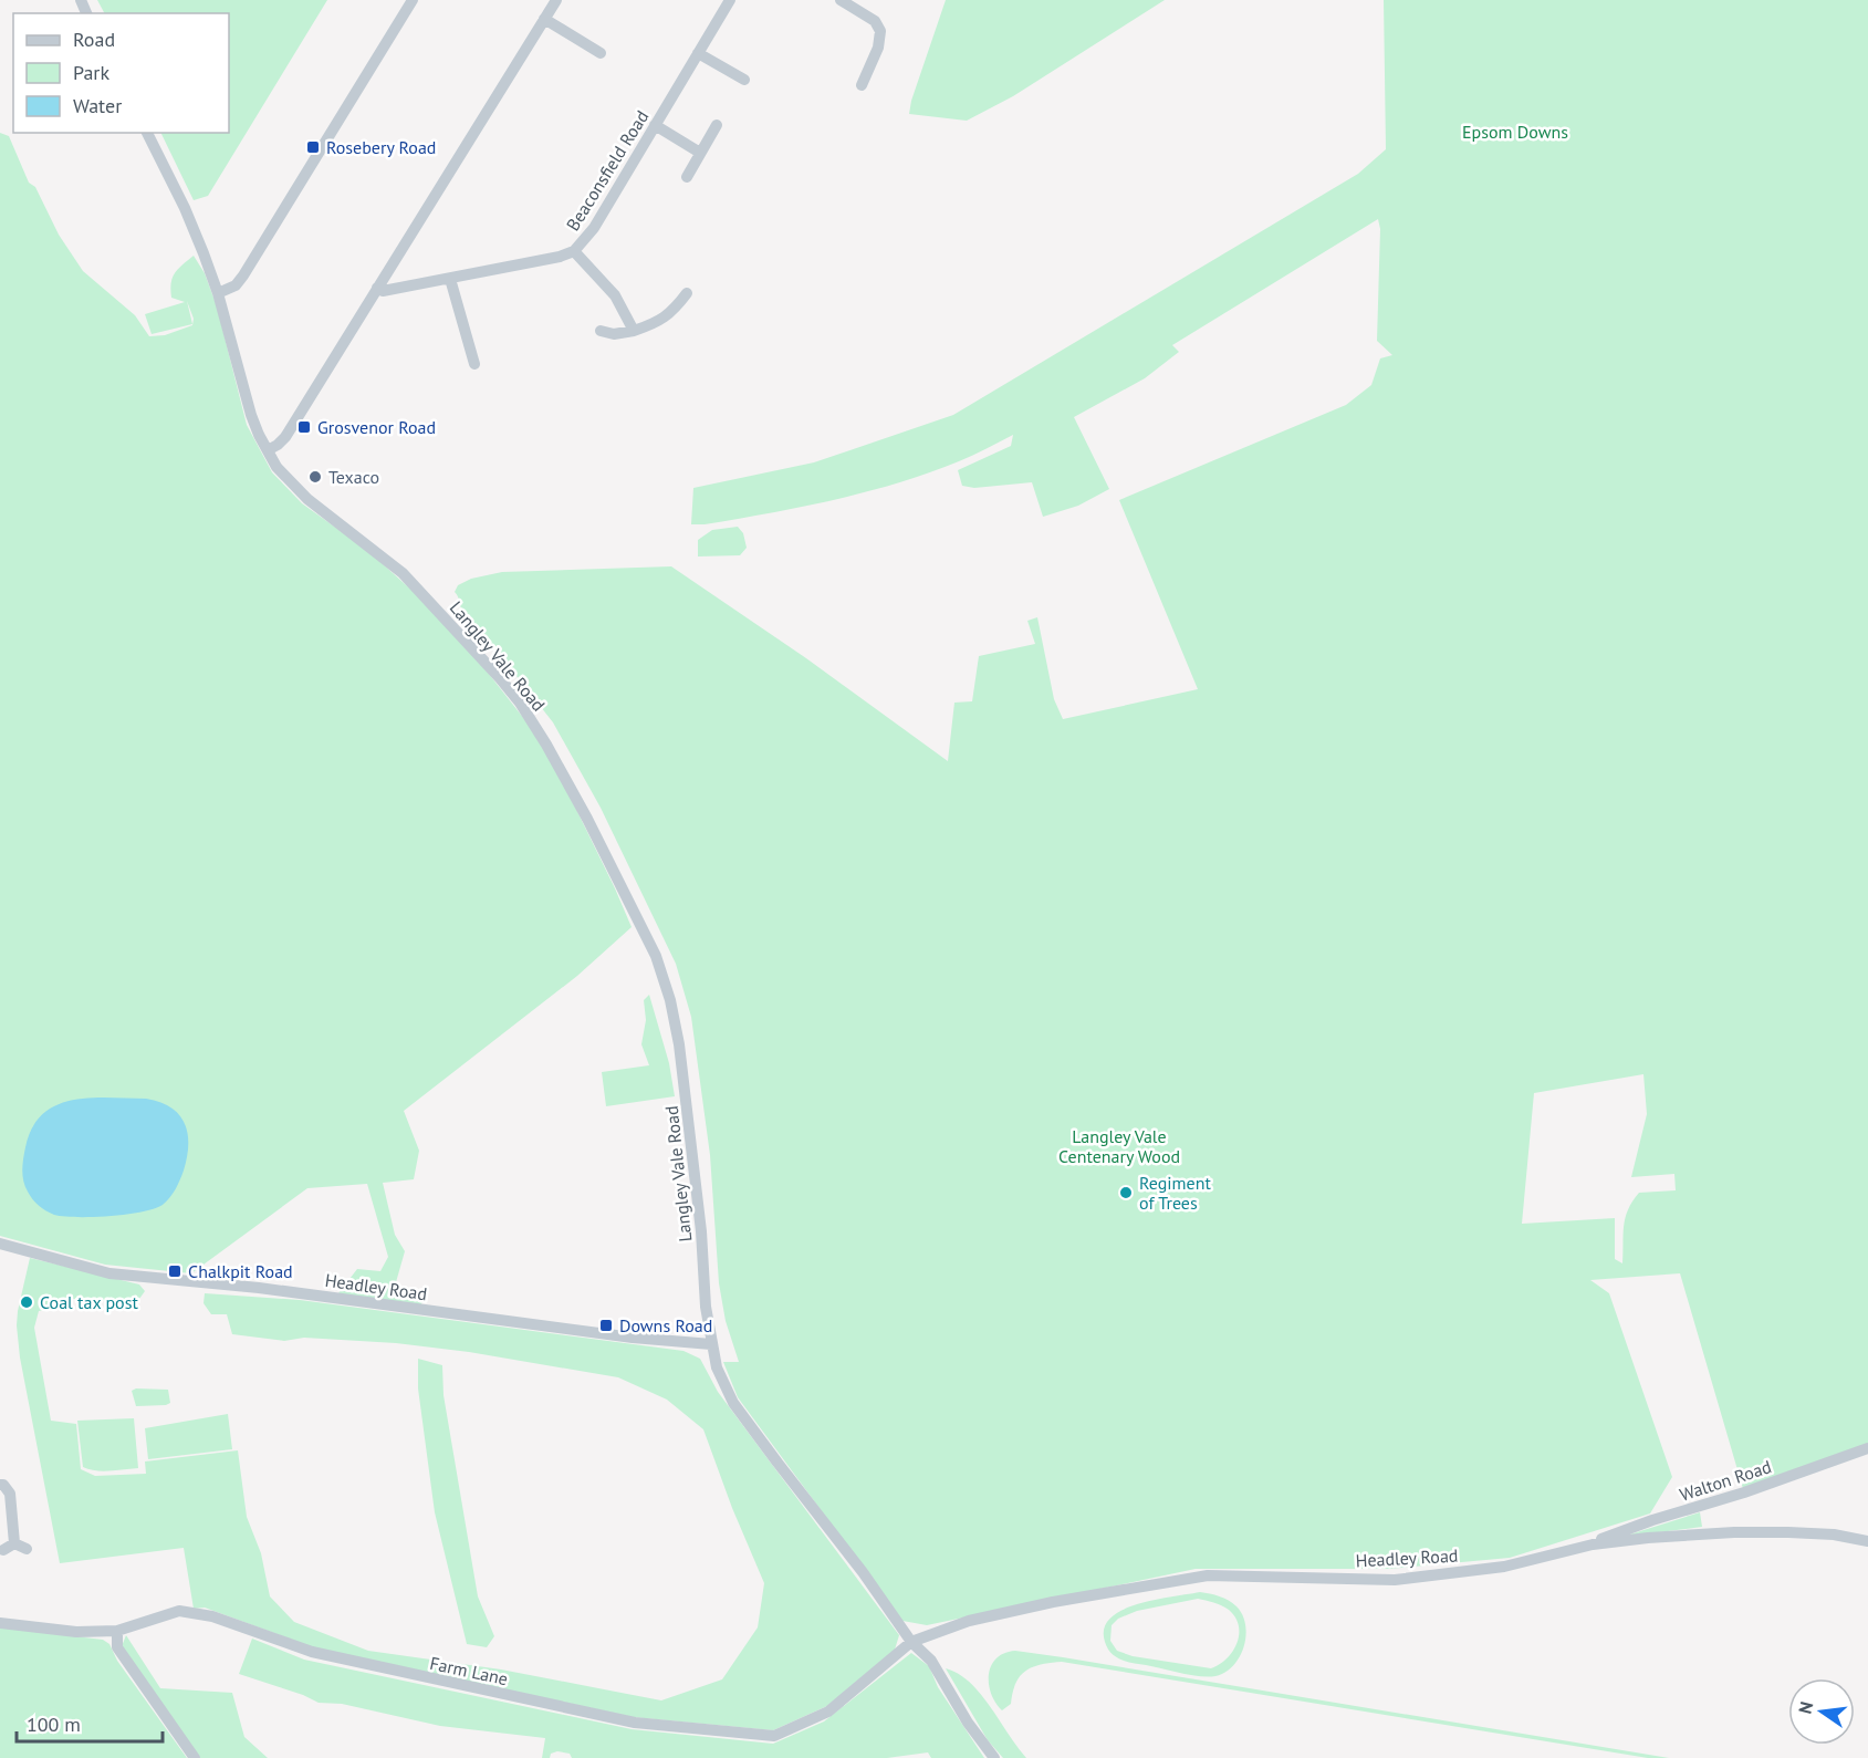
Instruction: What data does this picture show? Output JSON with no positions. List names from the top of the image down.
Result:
{
  "streets": {
    "street": [
      "Beaconsfield Road",
      "Langley Vale Road",
      "Headley Road",
      "Walton Road",
      "Farm Lane"
    ]
  },
  "crossings": [
    ["Langley Vale Road", "Headley Road"],
    ["Headley Road", "Walton Road"],
    ["Headley Road", "Farm Lane"]
  ],
  "parks": ["Epsom Downs", "Langley Vale Centenary Wood"],
  "places": {
    "transit": [
      "Rosebery Road",
      "Grosvenor Road",
      "Chalkpit Road",
      "Downs Road"
    ],
    "other": ["Texaco", "Regiment of Trees", "Coal tax post"]
  },
  "legend": ["Road", "Park", "Water"],
  "scale_bar": "100 m",
  "north": "left"
}
